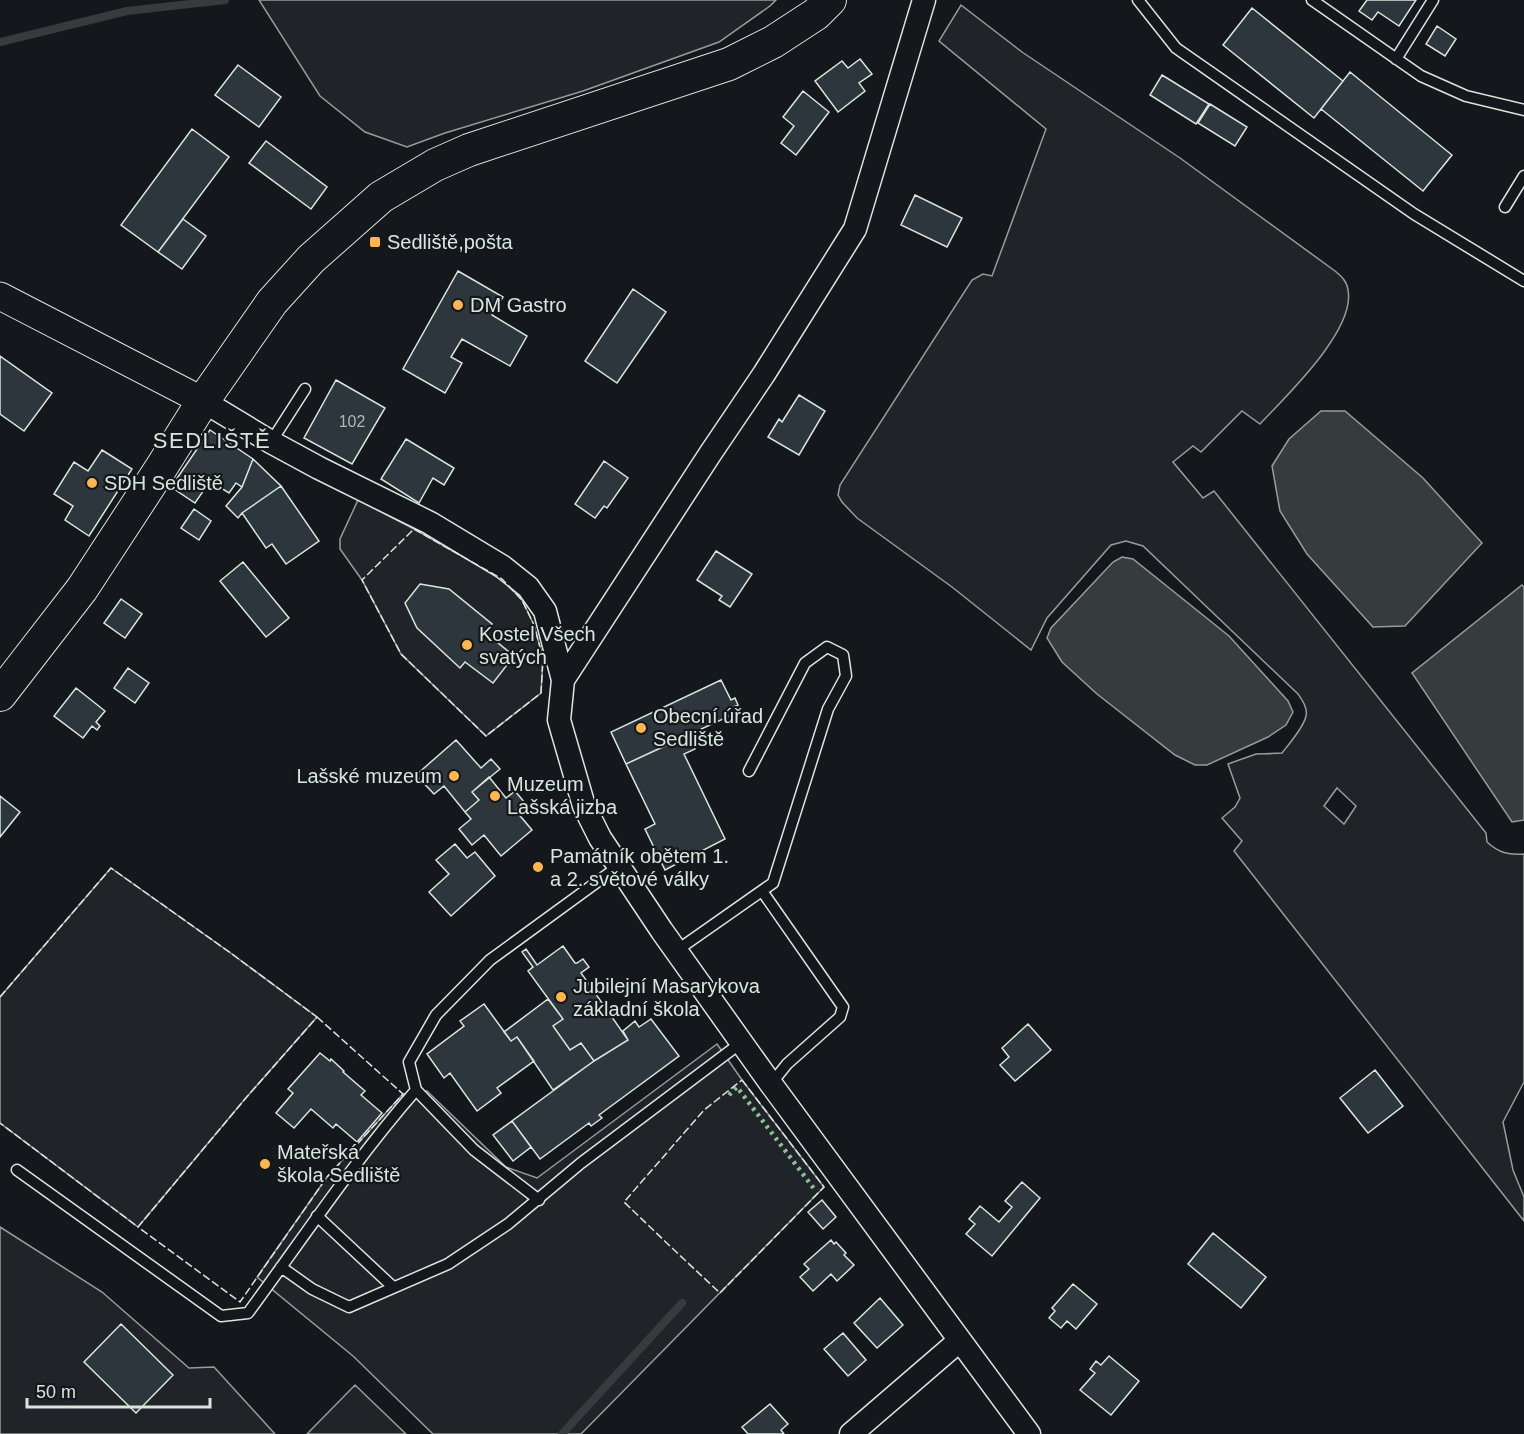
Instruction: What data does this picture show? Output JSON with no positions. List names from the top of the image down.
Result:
{
  "districts": ["SEDLIŠTĚ"],
  "places": {
    "transit": ["Sedliště,pošta"],
    "other": [
      "DM Gastro",
      "SDH Sedliště",
      "Kostel Všech svatých",
      "Obecní úřad Sedliště",
      "Lašské muzeum",
      "Muzeum Lašská jizba",
      "Památník obětem 1. a 2. světové války",
      "Jubilejní Masarykova základní škola",
      "Mateřská škola Sedliště"
    ]
  },
  "house_numbers": ["102"],
  "scale_bar": "50 m"
}
